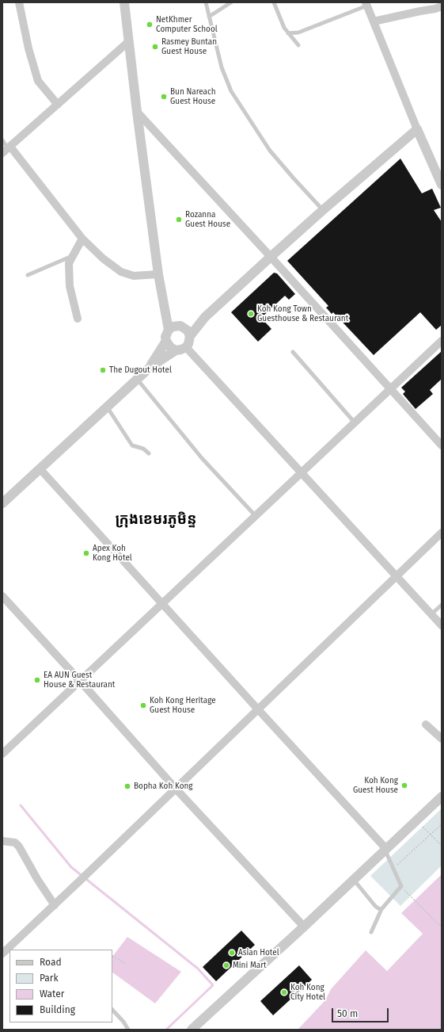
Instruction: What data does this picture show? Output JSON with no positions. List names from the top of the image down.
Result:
{
  "districts": ["ក្រុងខេមរភូមិន្ទ"],
  "places": [
    "NetKhmer Computer School",
    "Rasmey Buntan Guest House",
    "Bun Nareach Guest House",
    "Rozanna Guest House",
    "Koh Kong Town Guesthouse & Restaurant",
    "The Dugout Hotel",
    "Apex Koh Kong Hotel",
    "EA AUN Guest House & Restaurant",
    "Koh Kong Heritage Guest House",
    "Koh Kong Guest House",
    "Bopha Koh Kong",
    "Asian Hotel",
    "Mini Mart",
    "Koh Kong City Hotel"
  ],
  "legend": [
    "Road",
    "Park",
    "Water",
    "Building"
  ],
  "scale_bar": "50 m"
}
